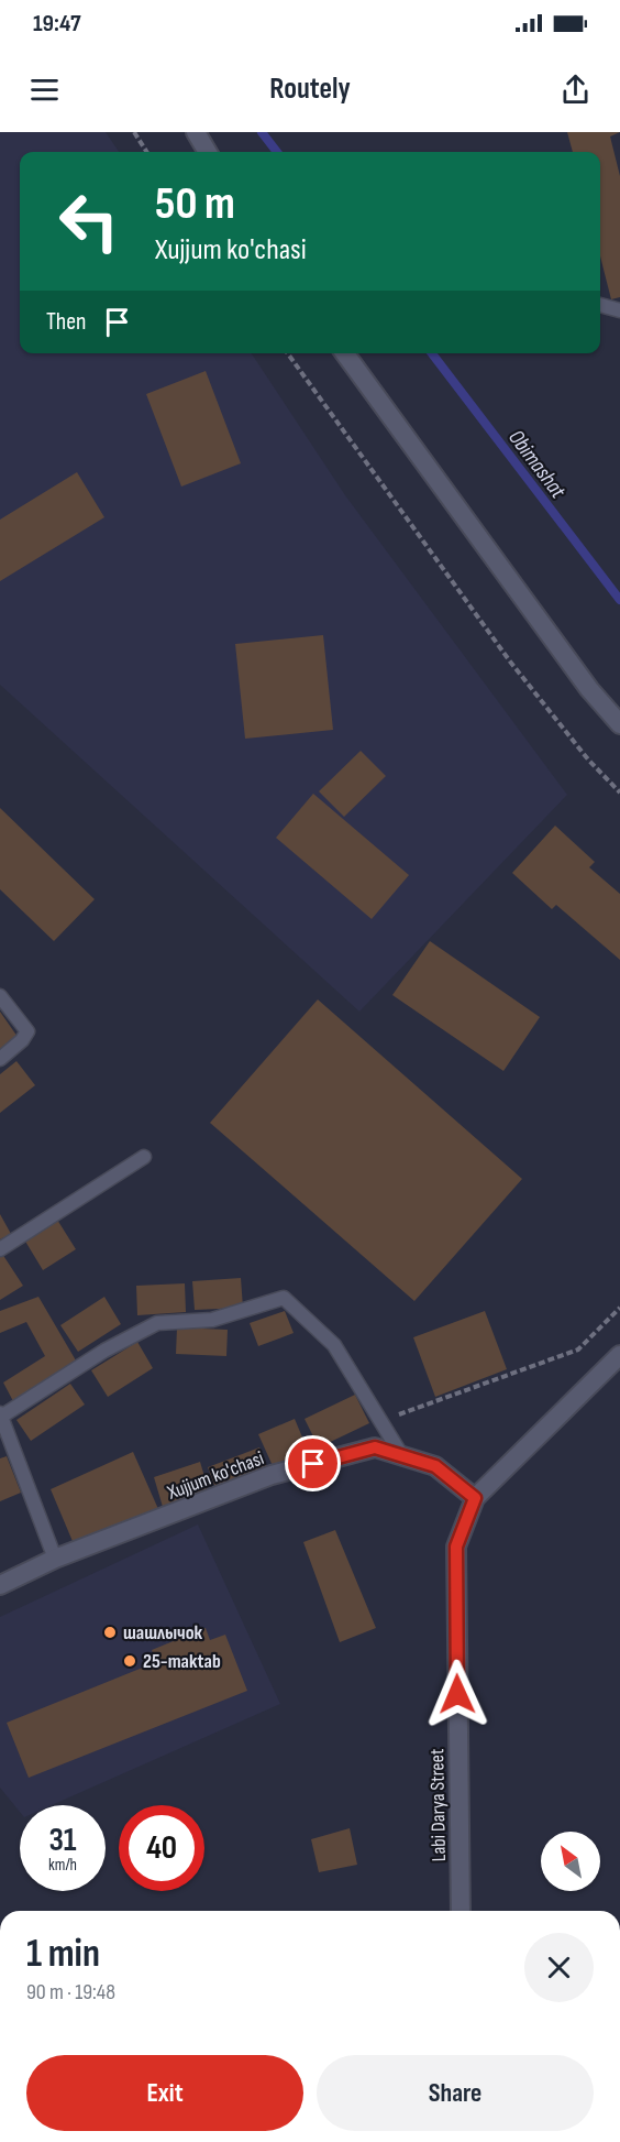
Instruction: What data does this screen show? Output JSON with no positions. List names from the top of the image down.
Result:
{
  "streets": {
    "street": ["Xujjum ko'chasi", "Labi Darya Street"]
  },
  "crossings": [
    ["Xujjum ko'chasi", "Labi Darya Street"]
  ],
  "water": ["Obimashat"],
  "places": ["шашлычок", "25-maktab"],
  "north": "top left",
  "page": {
    "status": "19:47",
    "header": "Routely",
    "turn": ["50 m", "Xujjum ko'chasi"],
    "then": "Then",
    "speed": "31 km/h",
    "limit": "40",
    "heading": ["1 min", "90 m · 19:48"],
    "buttons": ["Exit", "Share"]
  }
}
